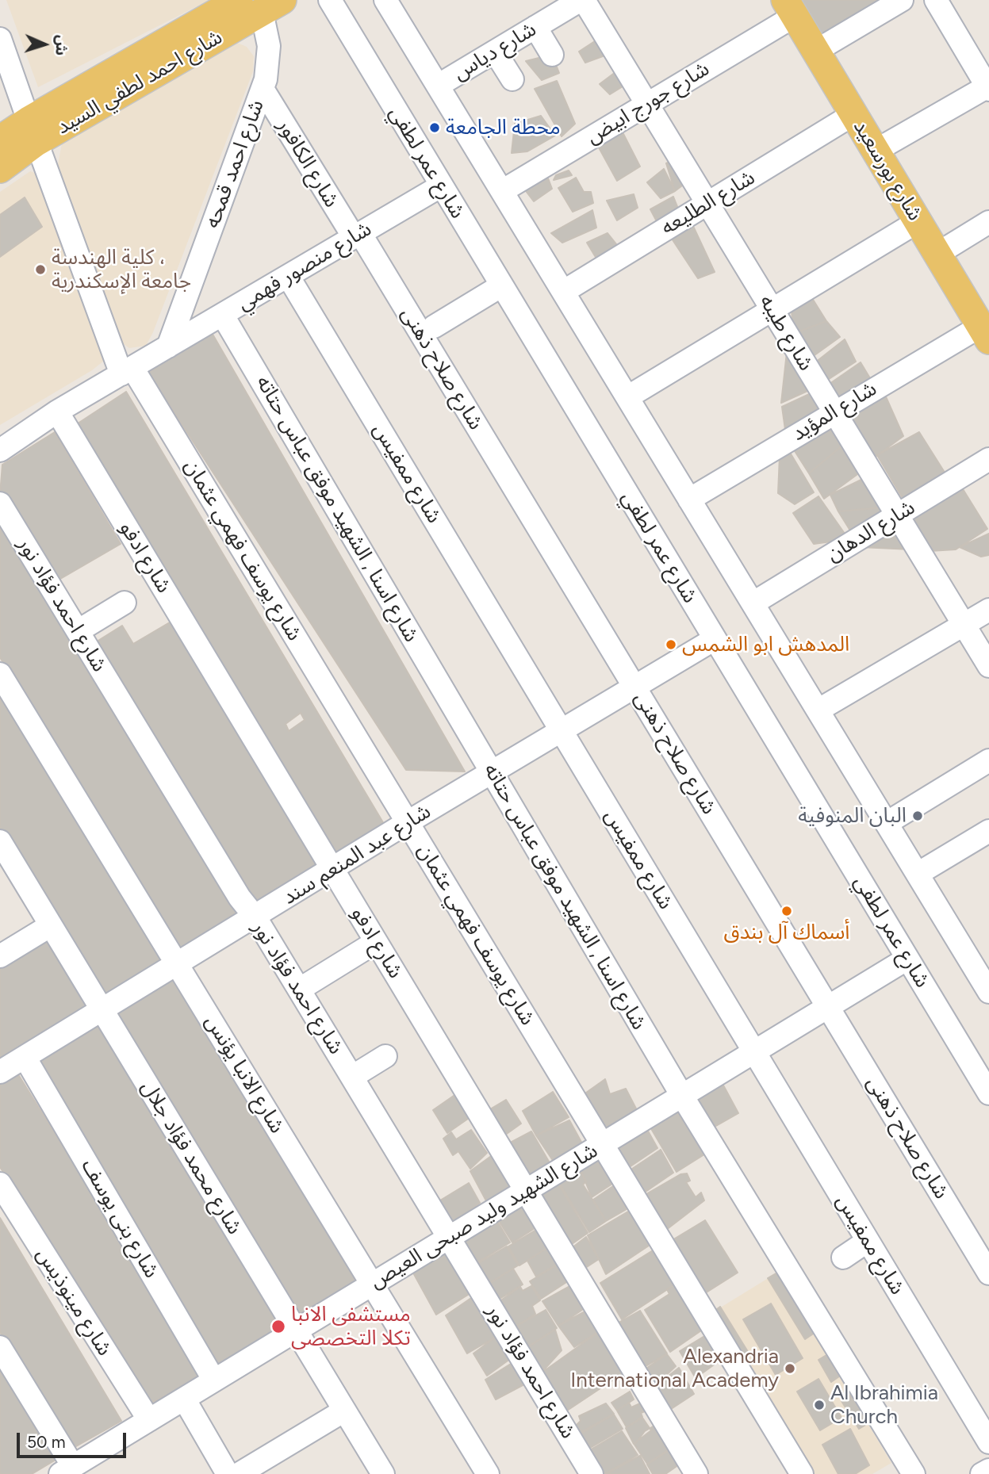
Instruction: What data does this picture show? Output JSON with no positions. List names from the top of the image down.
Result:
{
  "streets": {
    "main road": ["شارع احمد لطفي السيد", "شارع بورسعيد"],
    "street": [
      "شارع دياس",
      "شارع جورج ابيض",
      "شارع عمر لطفي",
      "شارع الكافور",
      "شارع احمد قمحه",
      "شارع الطليعه",
      "شارع منصور فهمي",
      "شارع طيبه",
      "شارع صلاح ذهنى",
      "شارع المؤيد",
      "شارع ممفيس",
      "شارع اسنا , الشهيد موفق عباس حتاته",
      "شارع الدهان",
      "شارع يوسف فهمي عثمان",
      "شارع ادفو",
      "شارع احمد فؤاد نور",
      "شارع عبد المنعم سند",
      "شارع الانبا يؤنس",
      "شارع محمد فؤاد جلال",
      "شارع الشهيد وليد صبحى العيص",
      "شارع بنى يوسف",
      "شارع مينوذيس"
    ]
  },
  "crossings": [
    ["شارع دياس", "شارع طيبه"],
    ["شارع احمد لطفي السيد", "شارع احمد قمحه"],
    ["شارع احمد لطفي السيد", "شارع يوسف فهمي عثمان"],
    ["شارع جورج ابيض", "شارع بورسعيد"],
    ["شارع جورج ابيض", "شارع طيبه"],
    ["شارع عمر لطفي", "شارع منصور فهمي"],
    ["شارع عمر لطفي", "شارع عبد المنعم سند"],
    ["شارع عمر لطفي", "شارع الشهيد وليد صبحى العيص"],
    ["شارع الكافور", "شارع احمد قمحه"],
    ["شارع الكافور", "شارع منصور فهمي"],
    ["شارع الكافور", "شارع صلاح ذهنى"],
    ["شارع احمد قمحه", "شارع منصور فهمي"],
    ["شارع بورسعيد", "شارع الطليعه"],
    ["شارع بورسعيد", "شارع المؤيد"],
    ["شارع الطليعه", "شارع طيبه"],
    ["شارع منصور فهمي", "شارع صلاح ذهنى"],
    ["شارع منصور فهمي", "شارع ممفيس"],
    ["شارع منصور فهمي", "شارع اسنا , الشهيد موفق عباس حتاته"],
    ["شارع طيبه", "شارع المؤيد"],
    ["شارع طيبه", "شارع الدهان"],
    ["شارع صلاح ذهنى", "شارع عبد المنعم سند"],
    ["شارع صلاح ذهنى", "شارع الشهيد وليد صبحى العيص"],
    ["شارع ممفيس", "شارع عبد المنعم سند"],
    ["شارع ممفيس", "شارع الشهيد وليد صبحى العيص"],
    ["شارع اسنا , الشهيد موفق عباس حتاته", "شارع عبد المنعم سند"],
    ["شارع اسنا , الشهيد موفق عباس حتاته", "شارع الشهيد وليد صبحى العيص"],
    ["شارع يوسف فهمي عثمان", "شارع عبد المنعم سند"],
    ["شارع يوسف فهمي عثمان", "شارع الشهيد وليد صبحى العيص"],
    ["شارع ادفو", "شارع عبد المنعم سند"],
    ["شارع ادفو", "شارع الشهيد وليد صبحى العيص"],
    ["شارع احمد فؤاد نور", "شارع عبد المنعم سند"],
    ["شارع احمد فؤاد نور", "شارع الشهيد وليد صبحى العيص"],
    ["شارع عبد المنعم سند", "شارع الانبا يؤنس"],
    ["شارع عبد المنعم سند", "شارع محمد فؤاد جلال"],
    ["شارع عبد المنعم سند", "شارع بنى يوسف"],
    ["شارع الانبا يؤنس", "شارع الشهيد وليد صبحى العيص"],
    ["شارع محمد فؤاد جلال", "شارع الشهيد وليد صبحى العيص"],
    ["شارع الشهيد وليد صبحى العيص", "شارع بنى يوسف"],
    ["شارع الشهيد وليد صبحى العيص", "شارع مينوذيس"]
  ],
  "places": [
    "محطة الجامعة",
    "كلية الهندسة ، جامعة الإسكندرية",
    "المدهش ابو الشمس",
    "البان المنوفية",
    "أسماك آل بندق",
    "مستشفى الانبا تكلا التخصصى",
    "Alexandria International Academy",
    "Al Ibrahimia Church"
  ],
  "scale_bar": "50 m",
  "north": "right"
}
